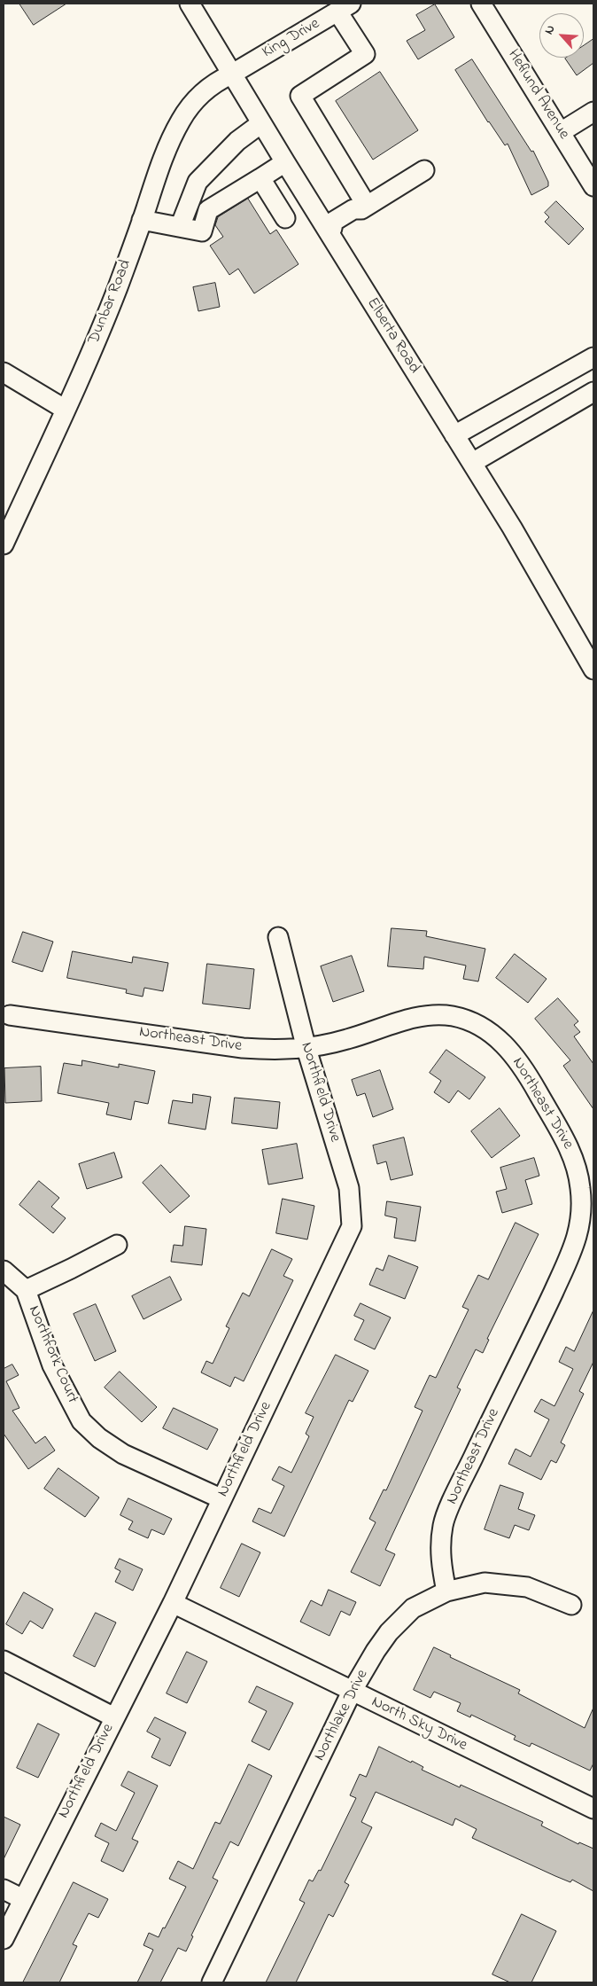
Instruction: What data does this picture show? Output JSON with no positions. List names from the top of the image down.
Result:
{
  "streets": {
    "street": [
      "King Drive",
      "Heflund Avenue",
      "Dunbar Road",
      "Elberta Road",
      "Northeast Drive",
      "Northfield Drive",
      "Northfork Court",
      "Northlake Drive",
      "North Sky Drive"
    ]
  },
  "crossings": [
    ["King Drive", "Dunbar Road"],
    ["King Drive", "Elberta Road"],
    ["Dunbar Road", "Elberta Road"],
    ["Northeast Drive", "Northfield Drive"],
    ["Northeast Drive", "Northlake Drive"],
    ["Northfield Drive", "Northfork Court"],
    ["Northfield Drive", "North Sky Drive"],
    ["Northlake Drive", "North Sky Drive"]
  ],
  "north": "top left"
}
